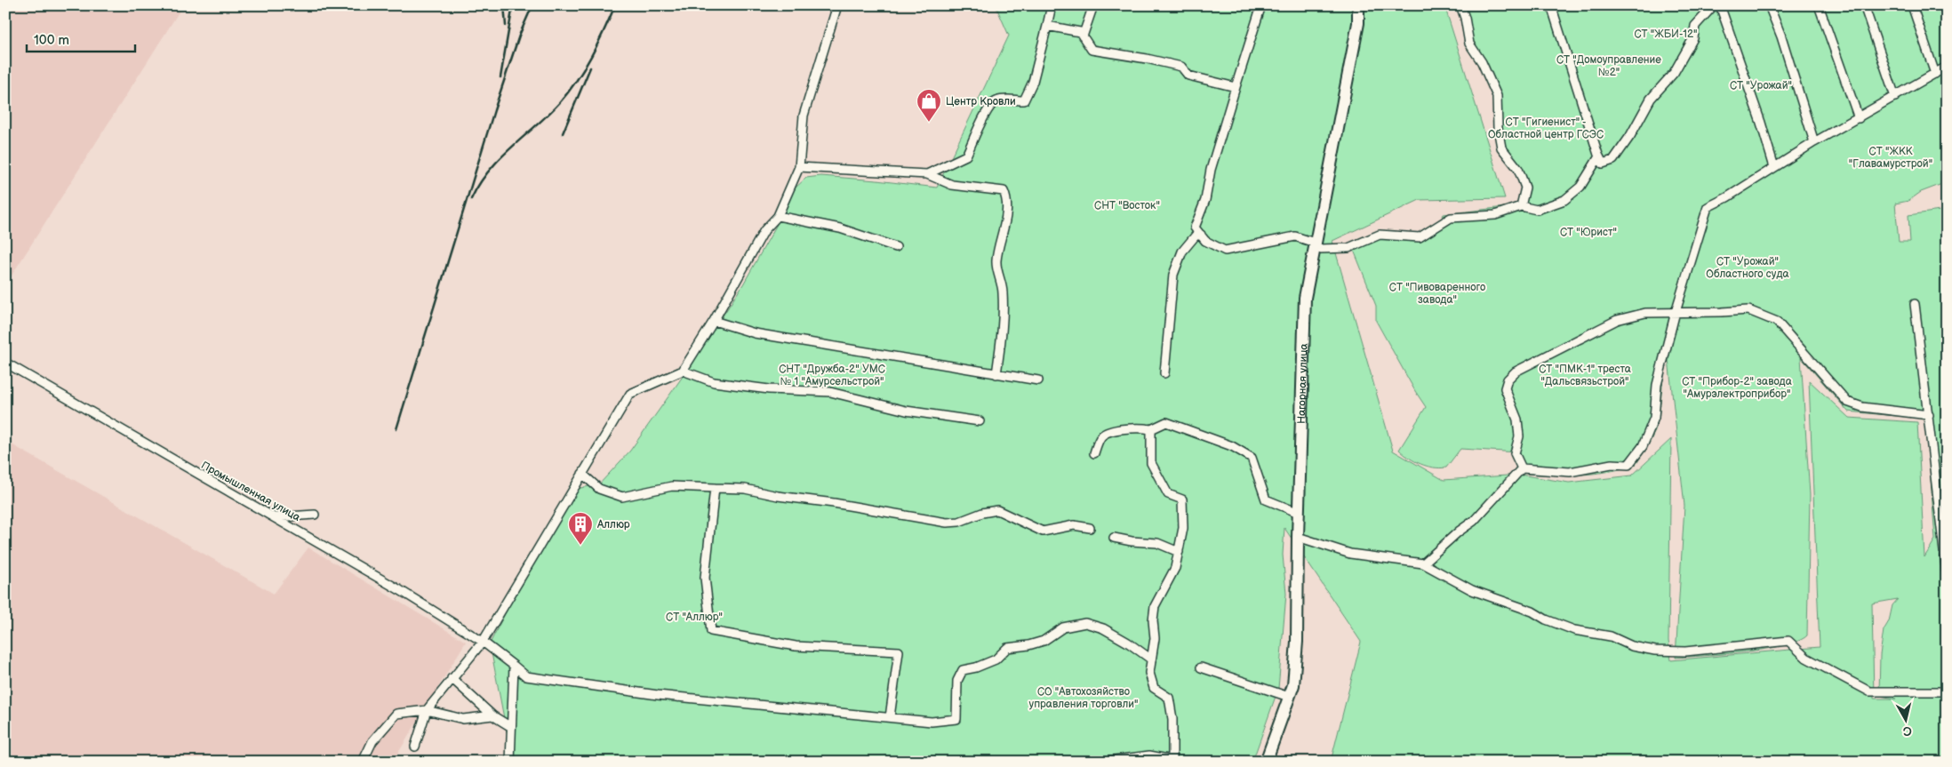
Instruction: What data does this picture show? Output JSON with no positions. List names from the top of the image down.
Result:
{
  "streets": {
    "street": ["Нагорная улица", "Промышленная улица"]
  },
  "parks": [
    "СТ \"ЖБИ-12\"",
    "СТ \"Домоуправление №2\"",
    "СТ \"Урожай\"",
    "СТ \"Гигиенист\" - Областной центр ГСЭС",
    "СТ \"ЖКК \"Главамурстрой\"",
    "СНТ \"Восток\"",
    "СТ \"Юрист\"",
    "СТ \"Урожай\" Областного суда",
    "СТ \"Пивоваренного завода\"",
    "СНТ \"Дружба-2\" УМС № 1 \"Амурсельстрой\"",
    "СТ \"ПМК-1\" треста \"Дальсвязьстрой\"",
    "СТ \"Прибор-2\" завода \"Амурэлектроприбор\"",
    "СТ \"Аллюр\"",
    "СО \"Автохозяйство управления торговли\""
  ],
  "places": {
    "shop": ["Центр Кровли"],
    "building": ["Аллюр"]
  },
  "scale_bar": "100 m",
  "north": "bottom"
}
